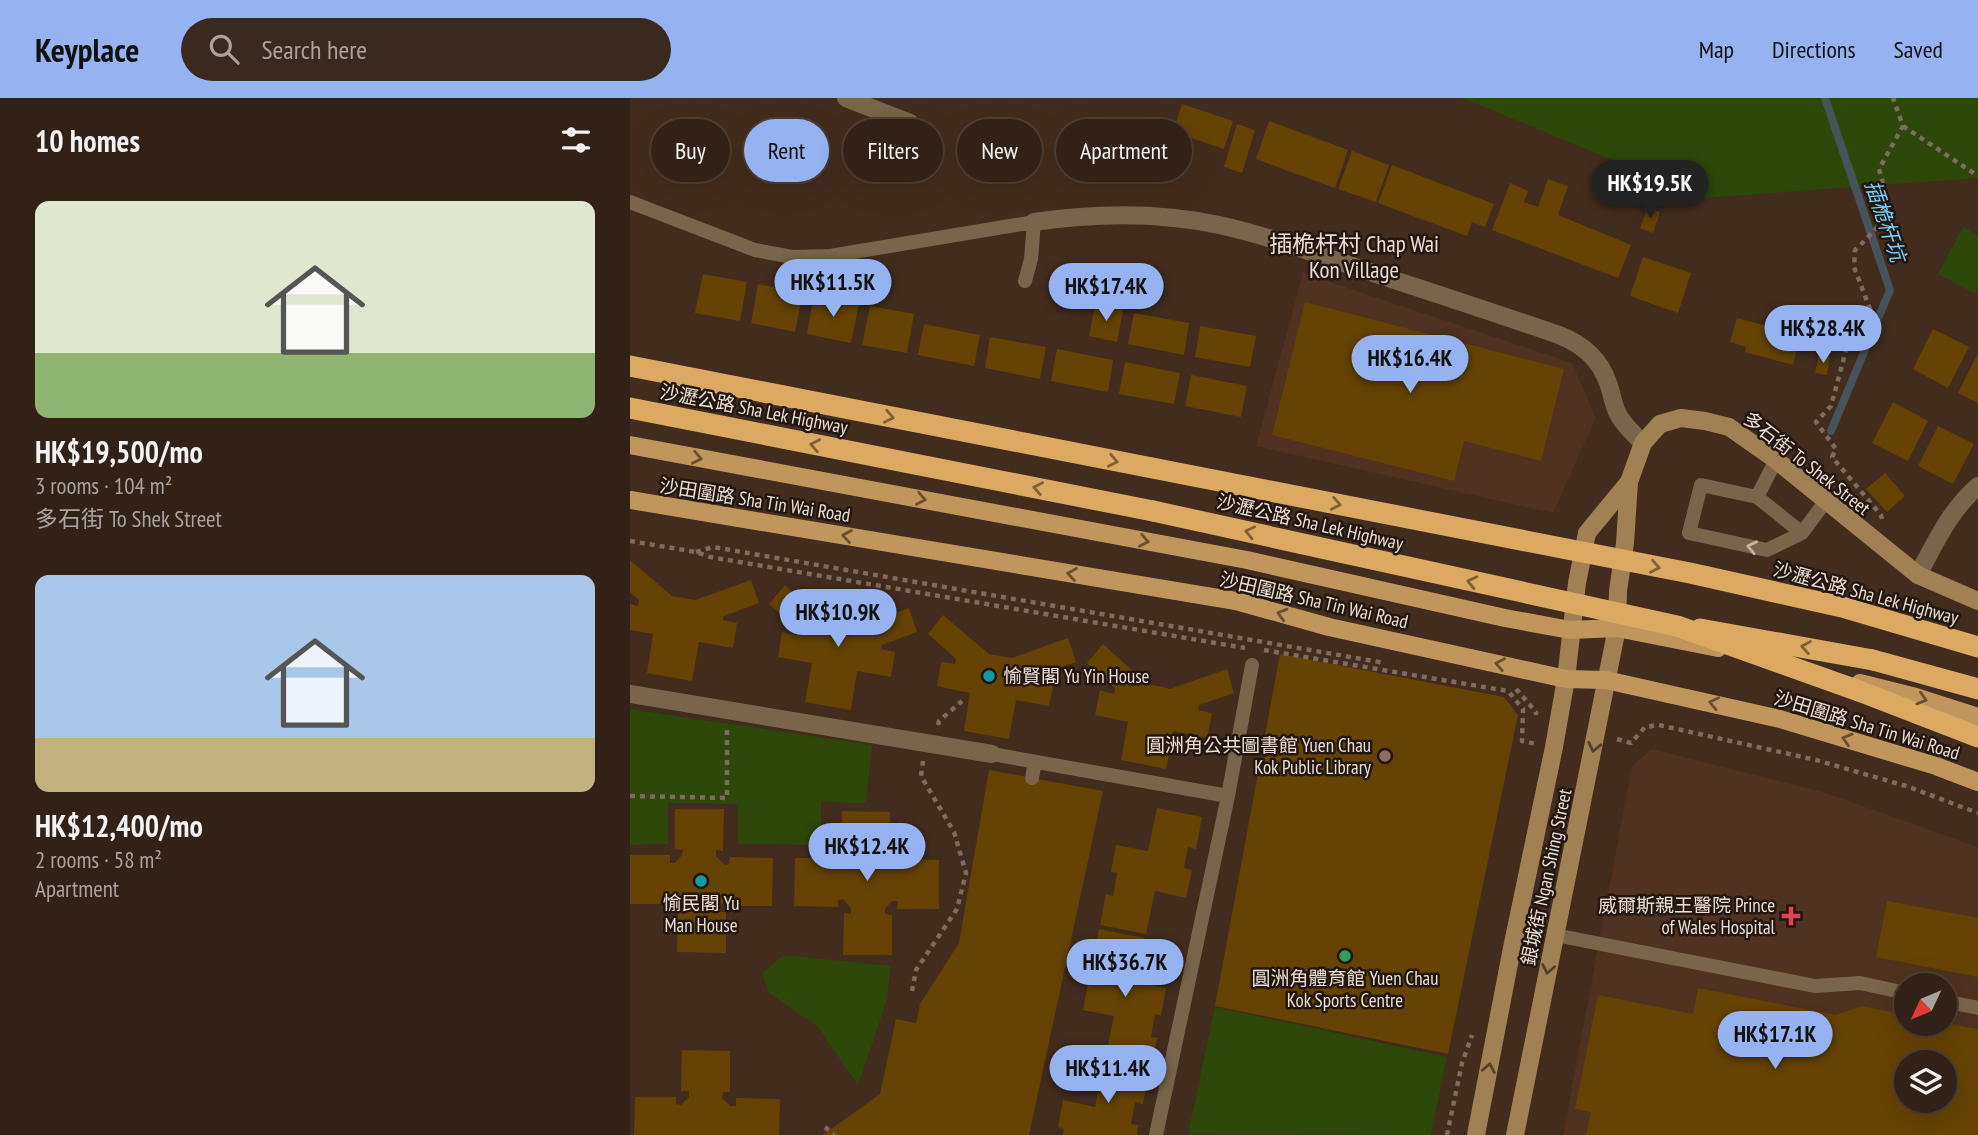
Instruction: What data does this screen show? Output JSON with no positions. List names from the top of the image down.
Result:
{
  "streets": {
    "highway": ["沙瀝公路 Sha Lek Highway"],
    "main road": ["沙田圍路 Sha Tin Wai Road"],
    "street": ["多石街 To Shek Street", "銀城街 Ngan Shing Street"]
  },
  "crossings": [
    ["沙田圍路 Sha Tin Wai Road", "銀城街 Ngan Shing Street"]
  ],
  "districts": ["插桅杆村 Chap Wai Kon Village"],
  "water": ["插桅杆坑"],
  "places": {
    "other": [
      "愉賢閣 Yu Yin House",
      "圓洲角公共圖書館 Yuen Chau Kok Public Library",
      "愉民閣 Yu Man House",
      "圓洲角體育館 Yuen Chau Kok Sports Centre"
    ],
    "health": ["威爾斯親王醫院 Prince of Wales Hospital"]
  },
  "north": "bottom left",
  "page": {
    "header": "Keyplace",
    "search": "Search here",
    "nav": ["Map", "Directions", "Saved"],
    "heading": "10 homes",
    "chip": [
      "Buy",
      "Rent",
      "Filters",
      "New",
      "Apartment"
    ],
    "price": [
      "HK$19.5K",
      "HK$11.5K",
      "HK$17.4K",
      "HK$28.4K",
      "HK$16.4K",
      "HK$10.9K",
      "HK$12.4K",
      "HK$36.7K",
      "HK$17.1K",
      "HK$11.4K"
    ],
    "list": [
      {
        "name": "HK$19,500/mo",
        "note": "3 rooms · 104 m² · 多石街 To Shek Street"
      },
      {
        "name": "HK$12,400/mo",
        "note": "2 rooms · 58 m² · Apartment"
      }
    ]
  }
}
